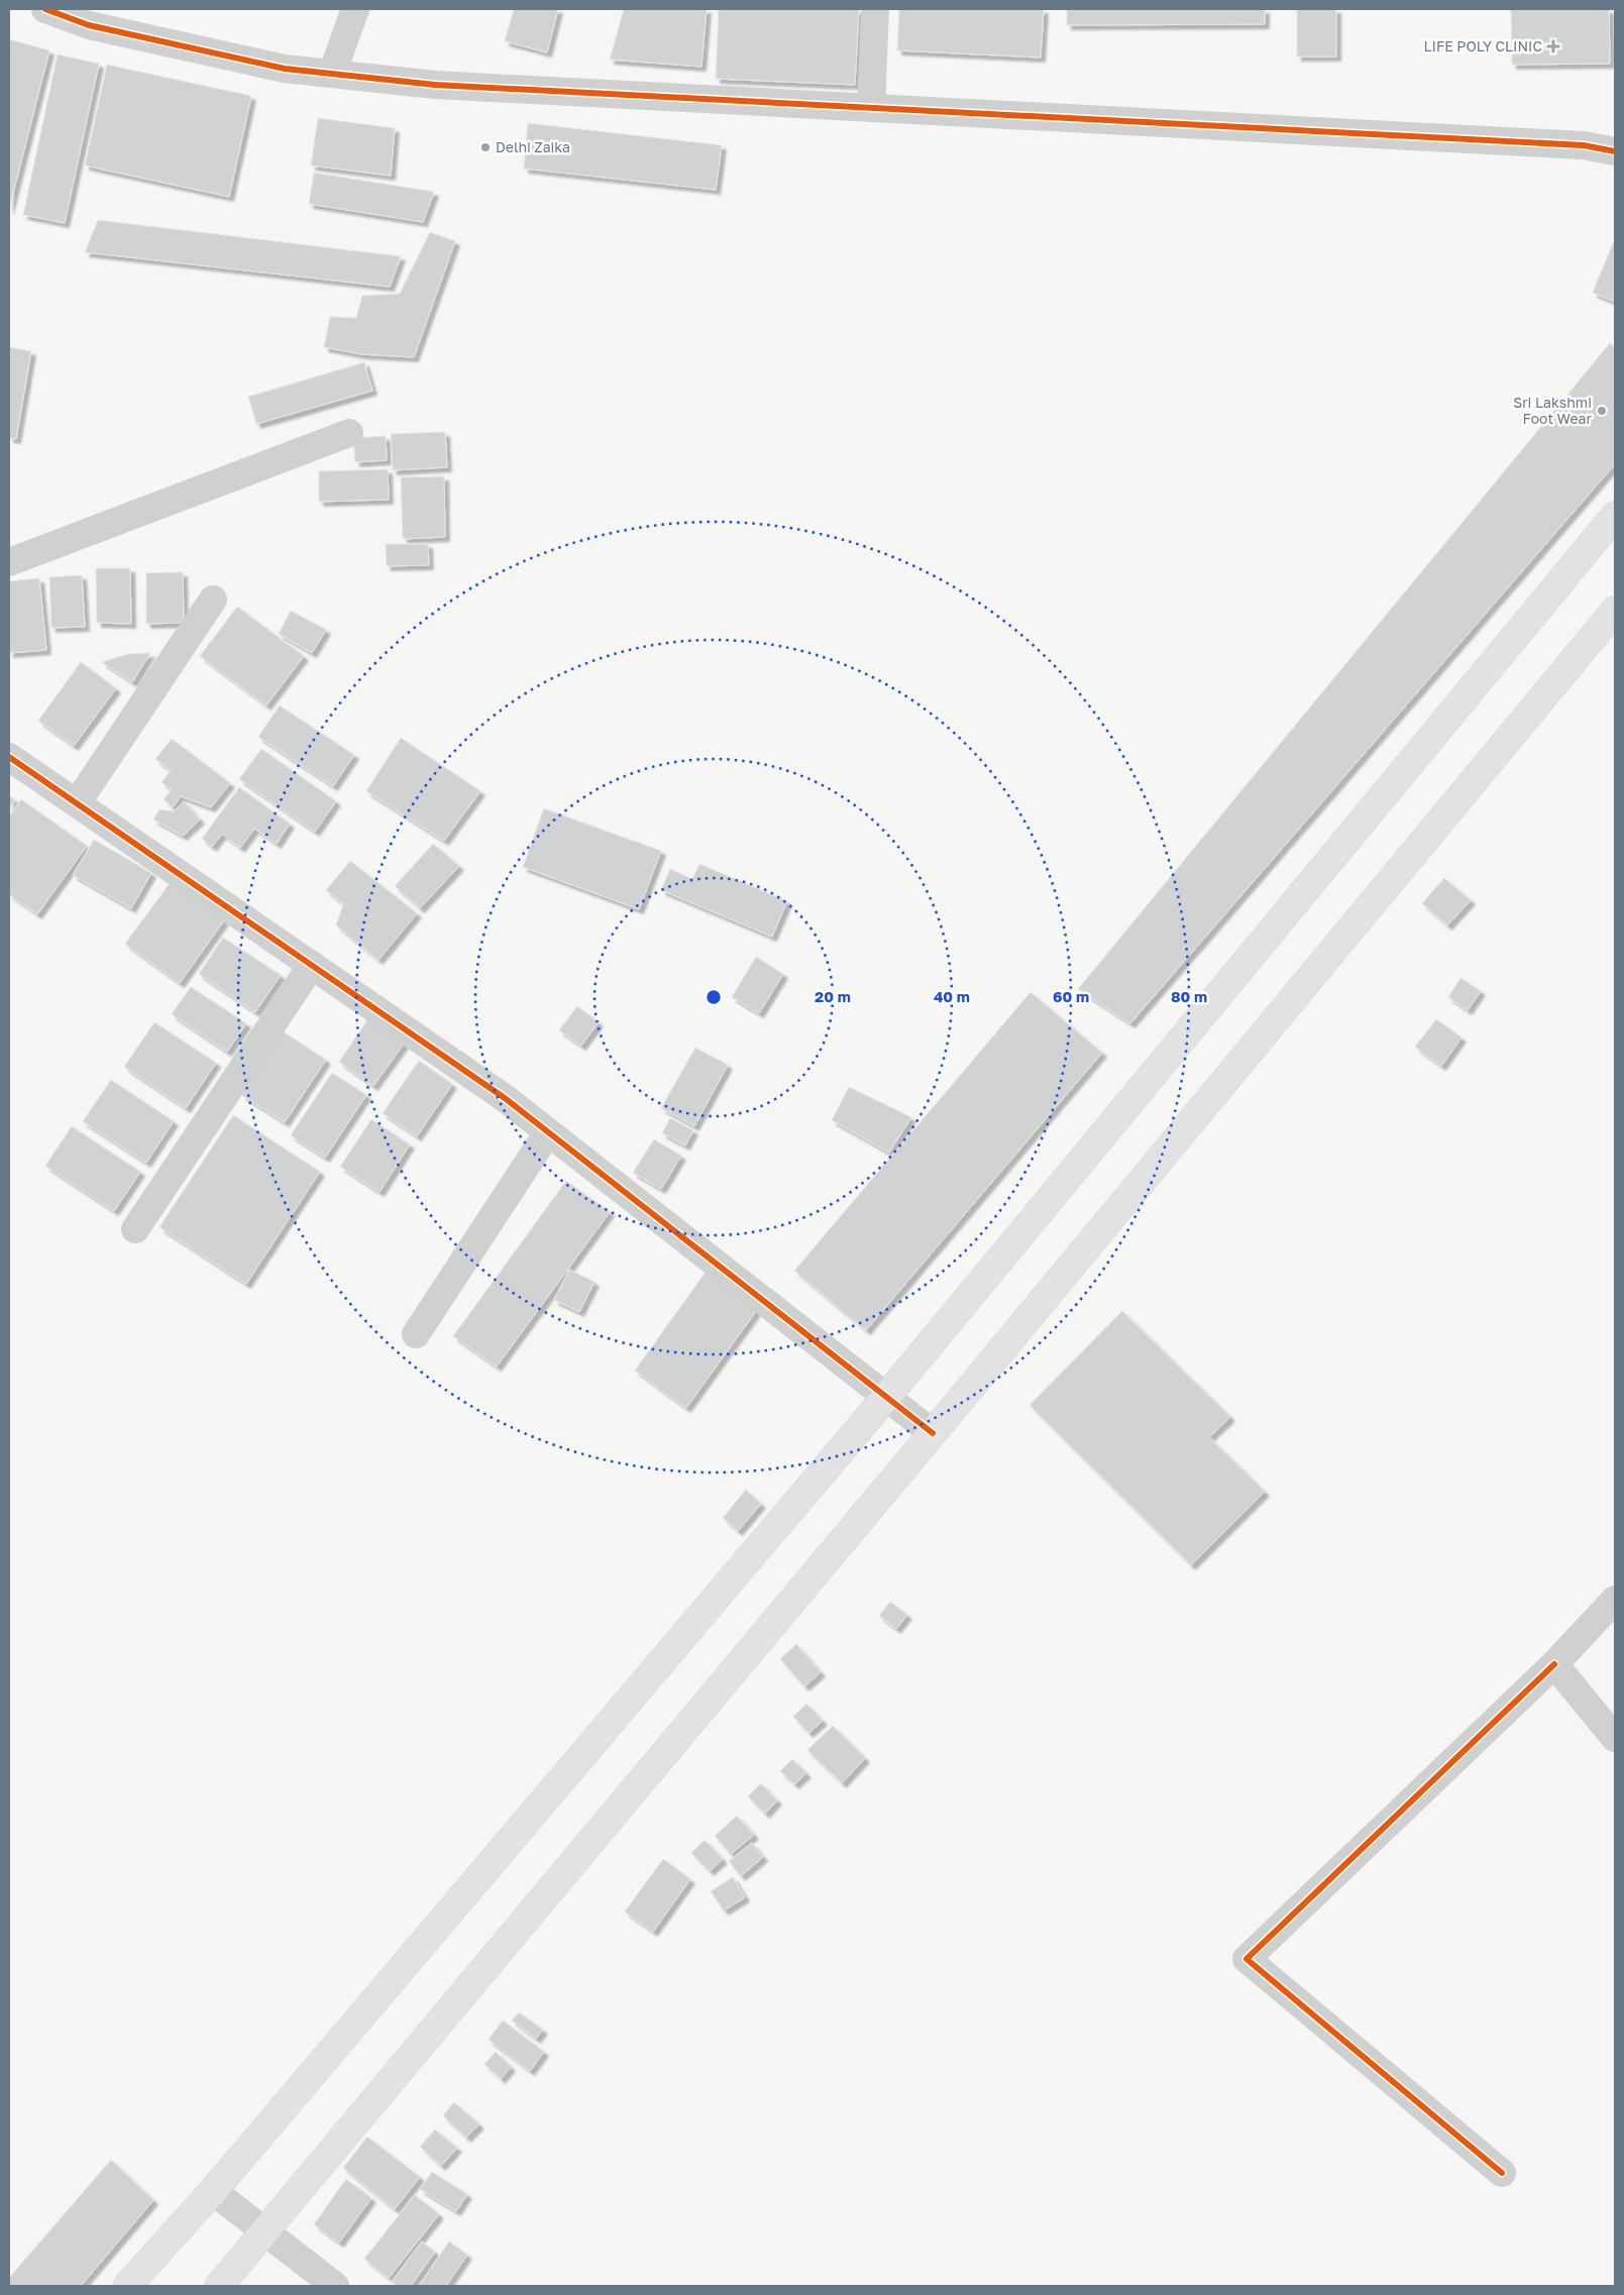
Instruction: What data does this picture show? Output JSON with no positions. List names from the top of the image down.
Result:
{
  "places": {
    "health": ["LIFE POLY CLINIC"],
    "other": ["Delhi Zaika", "Sri Lakshmi Foot Wear"]
  },
  "rings": [
    "20 m",
    "40 m",
    "60 m",
    "80 m"
  ]
}
